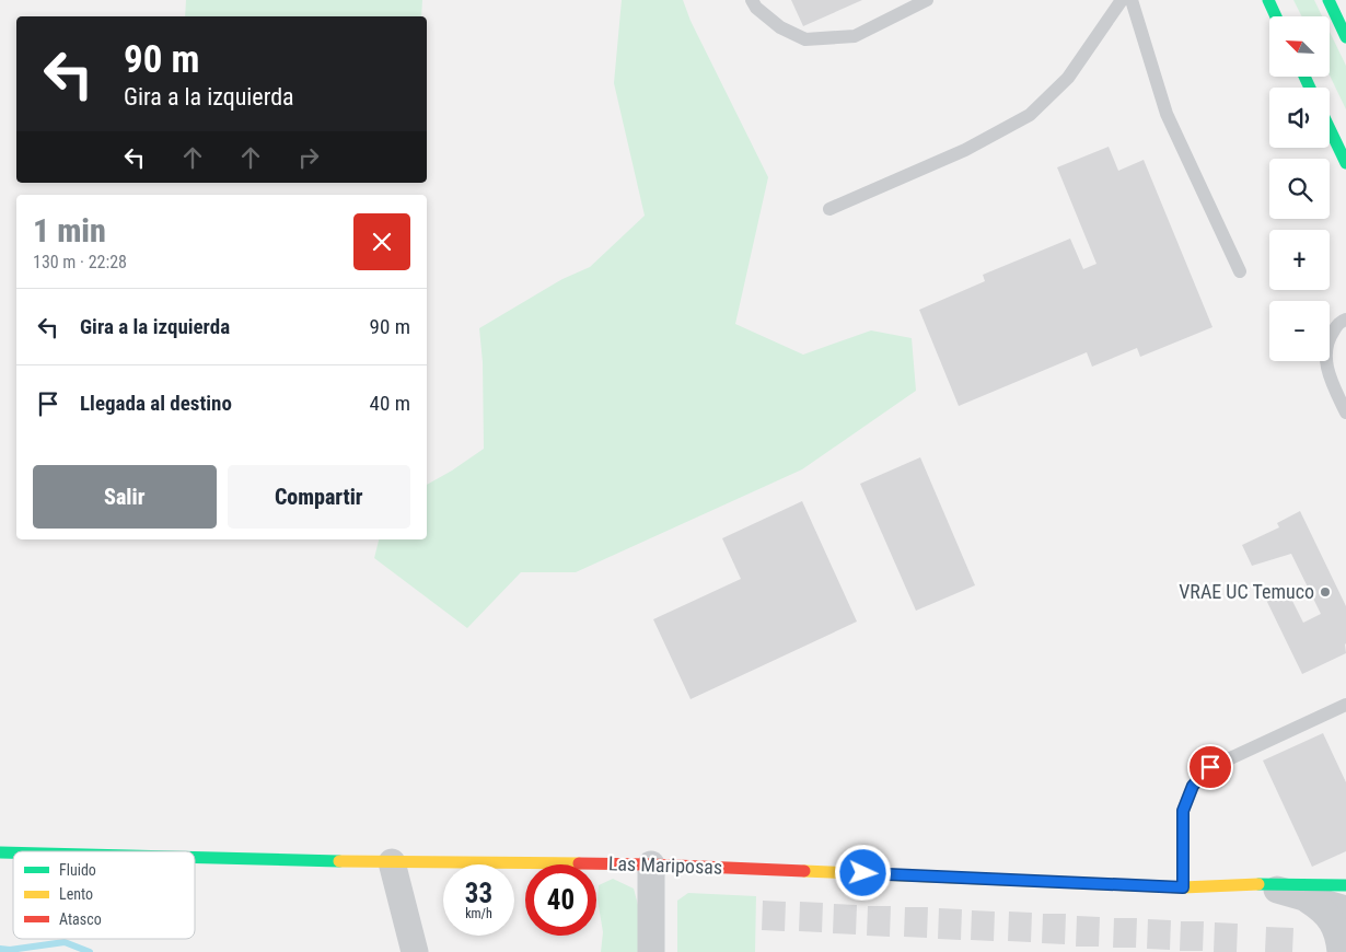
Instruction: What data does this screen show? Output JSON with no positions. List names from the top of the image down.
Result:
{
  "streets": {
    "street": ["Las Mariposas"]
  },
  "places": ["VRAE UC Temuco"],
  "legend": ["Fluido", "Lento", "Atasco"],
  "north": "top left",
  "page": {
    "map_buttons": ["+", "−"],
    "turn": ["90 m", "Gira a la izquierda"],
    "heading": ["1 min", "130 m · 22:28"],
    "list": [
      {
        "name": "Gira a la izquierda",
        "value": "90 m"
      },
      {
        "name": "Llegada al destino",
        "value": "40 m"
      }
    ],
    "buttons": ["Salir", "Compartir"],
    "speed": "33 km/h",
    "limit": "40"
  }
}
